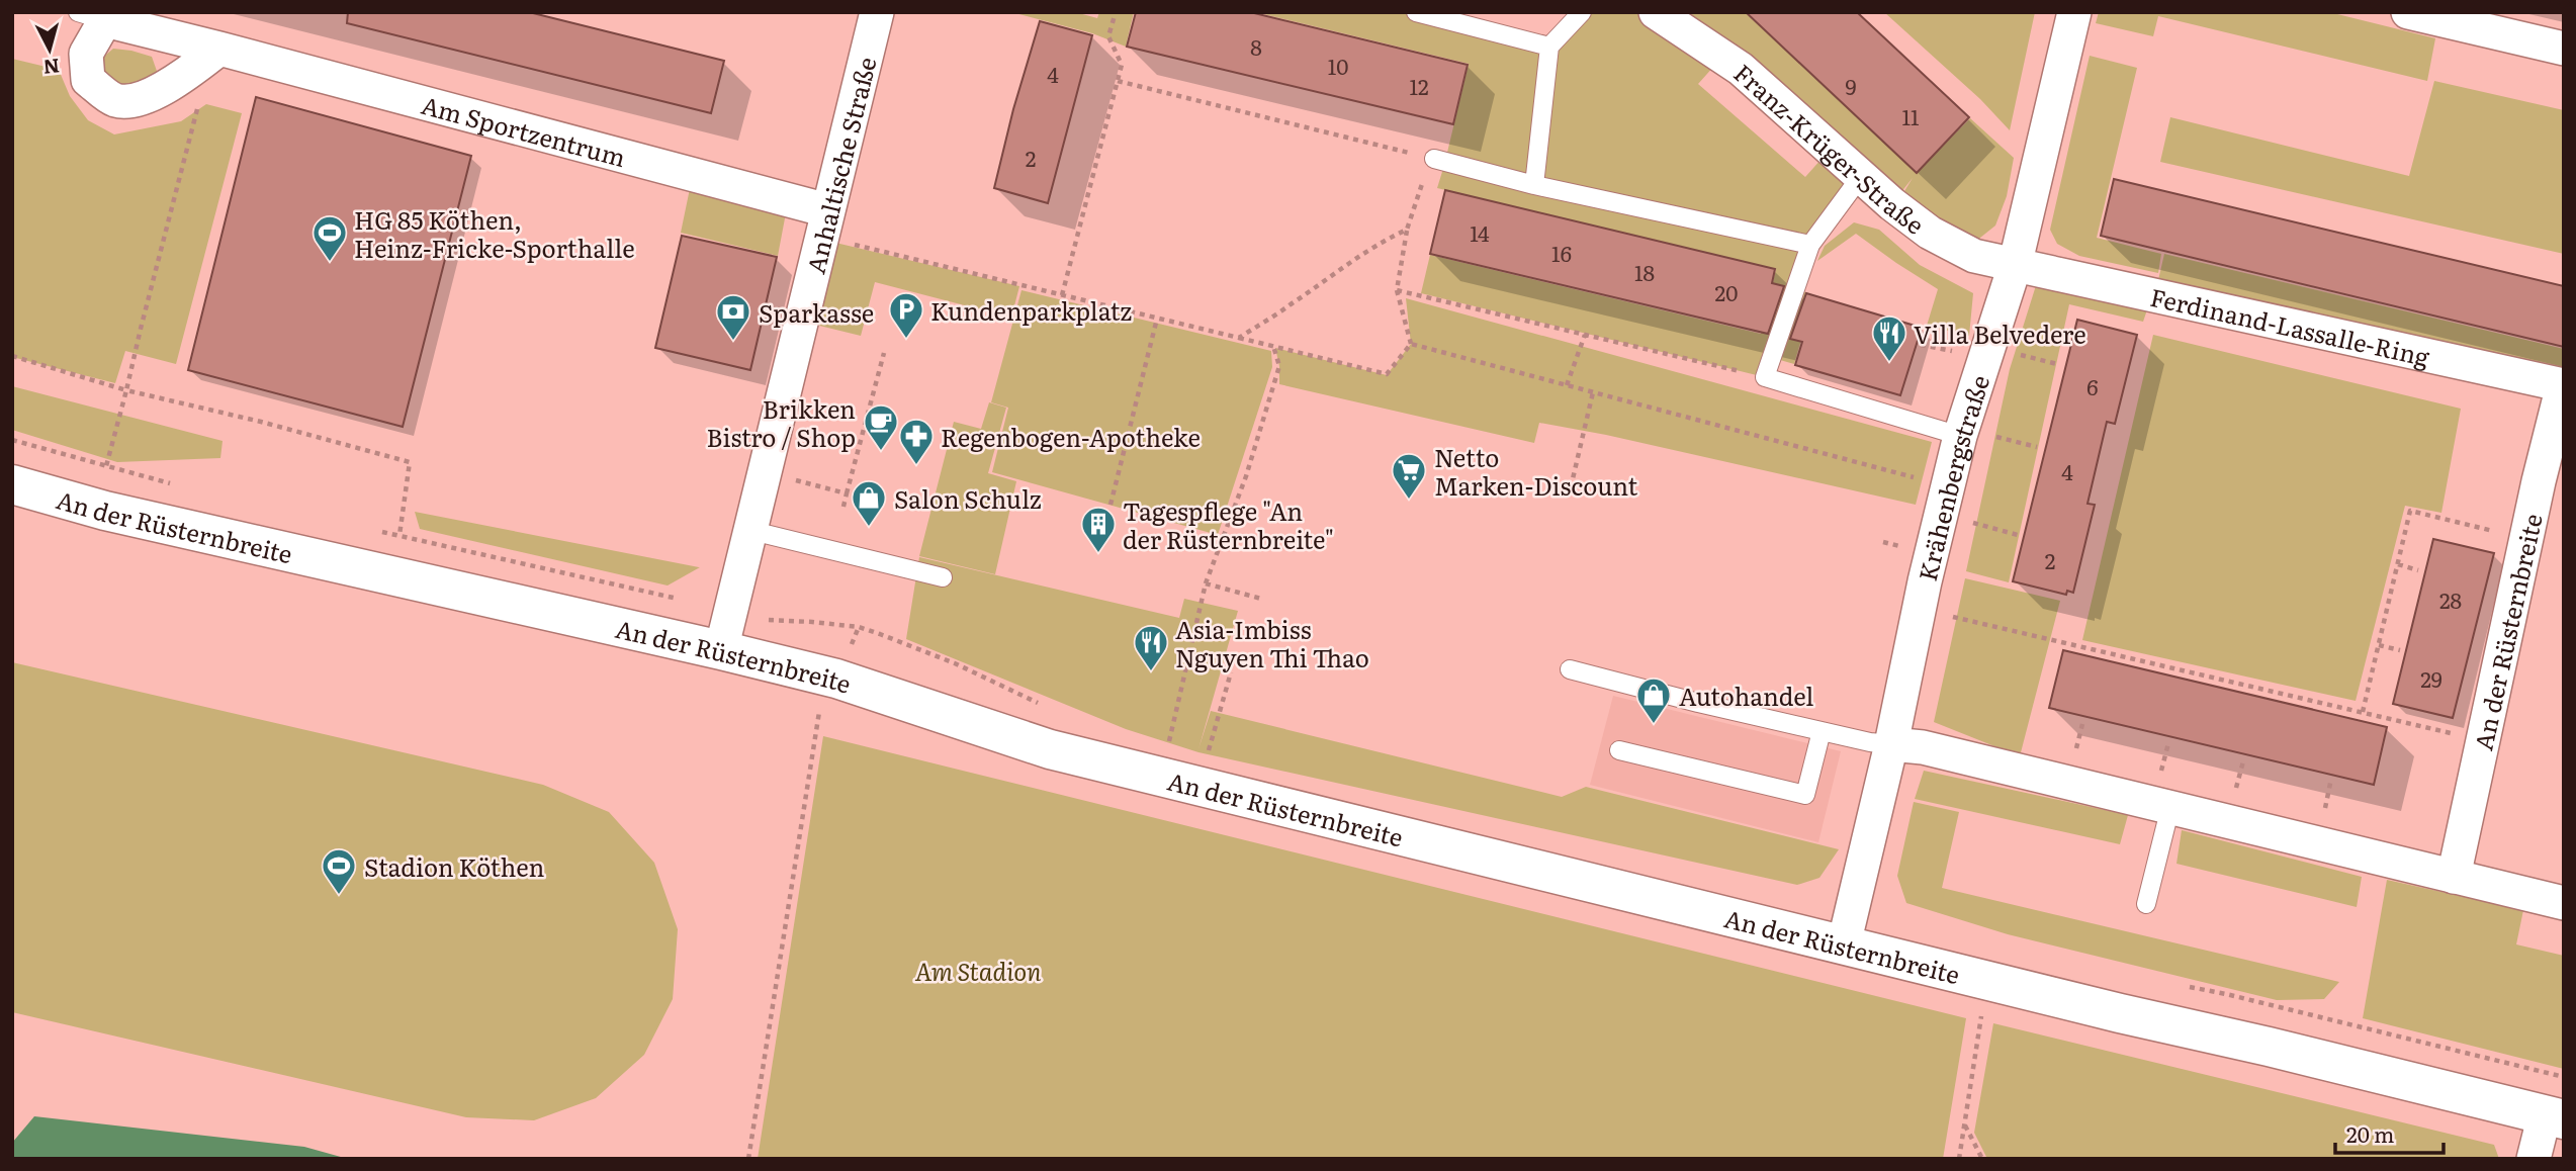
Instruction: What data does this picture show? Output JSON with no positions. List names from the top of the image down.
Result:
{
  "streets": {
    "main road": ["An der Rüsternbreite"],
    "street": [
      "Am Sportzentrum",
      "Franz-Krüger-Straße",
      "Anhaltische Straße",
      "Ferdinand-Lassalle-Ring",
      "Krähenbergstraße"
    ]
  },
  "crossings": [
    ["Am Sportzentrum", "Anhaltische Straße"],
    ["Franz-Krüger-Straße", "Ferdinand-Lassalle-Ring"],
    ["Franz-Krüger-Straße", "Krähenbergstraße"],
    ["Anhaltische Straße", "An der Rüsternbreite"],
    ["Ferdinand-Lassalle-Ring", "Krähenbergstraße"],
    ["Ferdinand-Lassalle-Ring", "An der Rüsternbreite"],
    ["Krähenbergstraße", "An der Rüsternbreite"]
  ],
  "parks": ["Am Stadion"],
  "places": {
    "sports": ["HG 85 Köthen, Heinz-Fricke-Sporthalle", "Stadion Köthen"],
    "parking": ["Kundenparkplatz"],
    "bank": ["Sparkasse"],
    "restaurant": ["Villa Belvedere", "Asia-Imbiss Nguyen Thi Thao"],
    "cafe": ["Brikken Bistro / Shop"],
    "pharmacy": ["Regenbogen-Apotheke"],
    "supermarket": ["Netto Marken-Discount"],
    "shop": ["Salon Schulz", "Autohandel"],
    "building": ["Tagespflege \"An der Rüsternbreite\""]
  },
  "house_numbers": [
    "8",
    "10",
    "4",
    "12",
    "9",
    "11",
    "2",
    "14",
    "16",
    "18",
    "20",
    "6",
    "4",
    "2",
    "28",
    "29"
  ],
  "scale_bar": "20 m",
  "north": "bottom"
}
